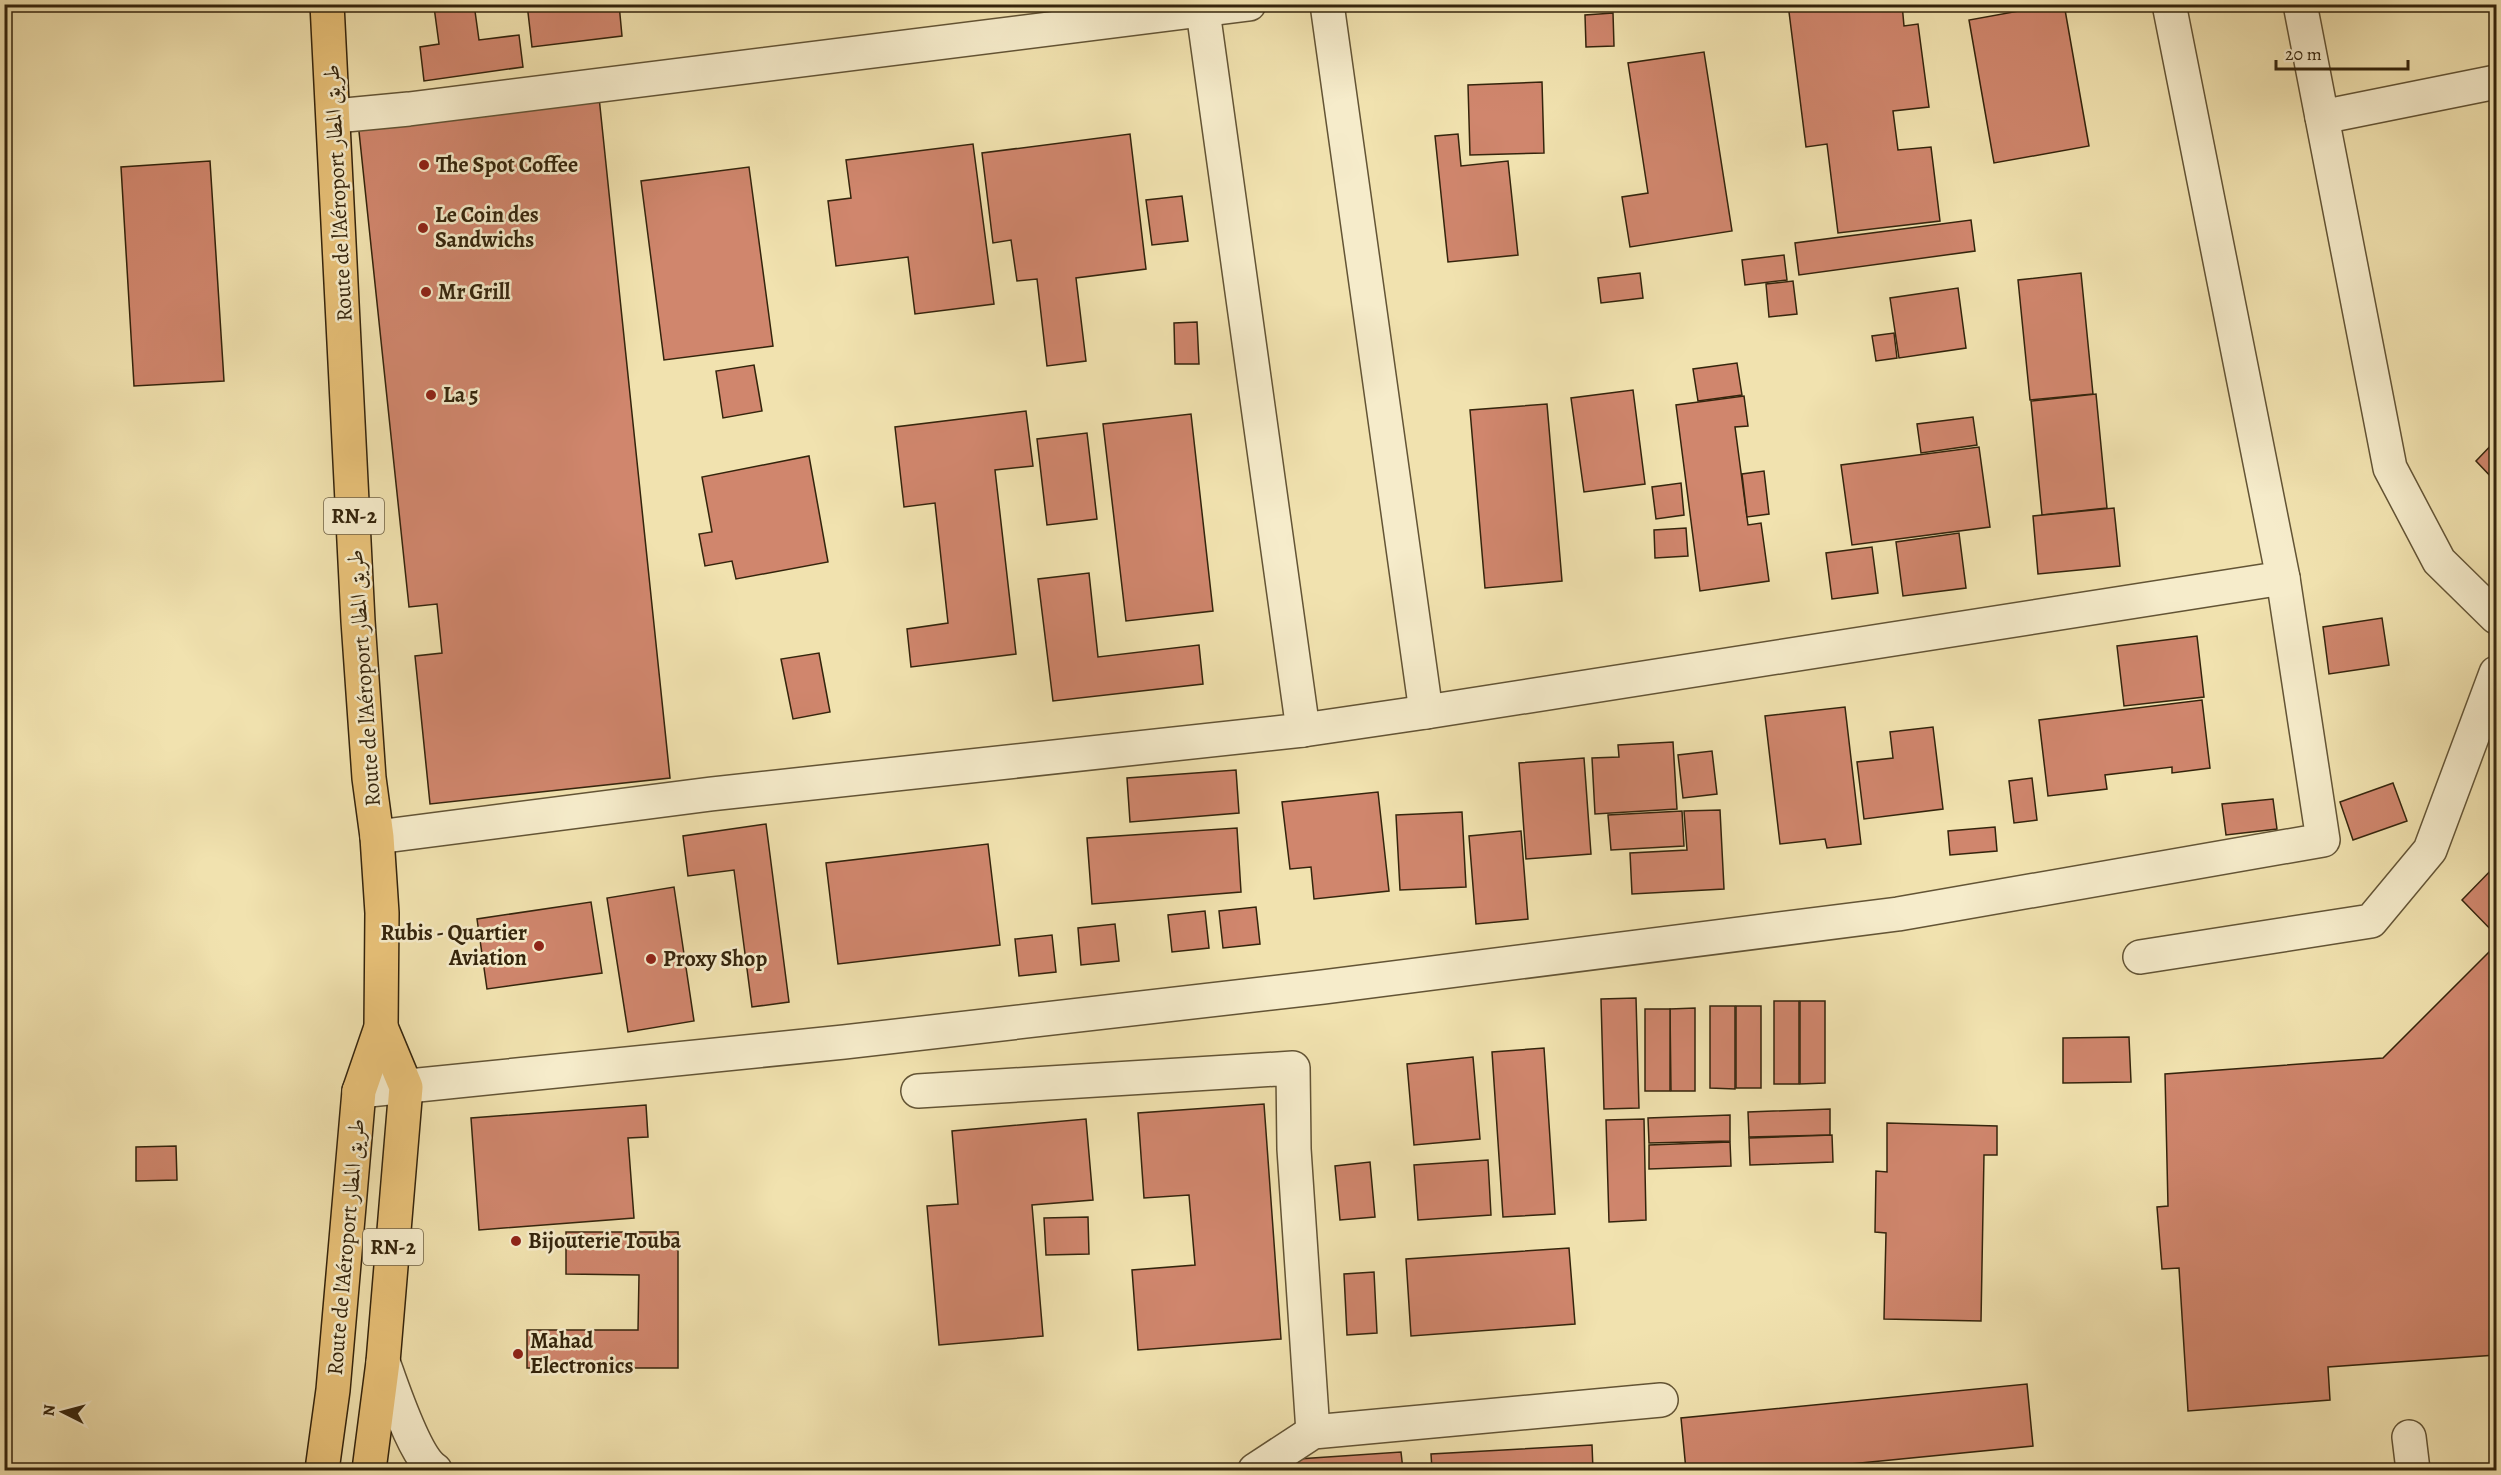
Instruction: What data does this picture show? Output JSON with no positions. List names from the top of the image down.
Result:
{
  "streets": {
    "main road": ["Route de l'Aéroport طريق المطار", "RN-2"]
  },
  "places": [
    "The Spot Coffee",
    "Le Coin des Sandwichs",
    "Mr Grill",
    "La 5",
    "Rubis - Quartier Aviation",
    "Proxy Shop",
    "Bijouterie Touba",
    "Mahad Electronics"
  ],
  "scale_bar": "20 m",
  "north": "left"
}
